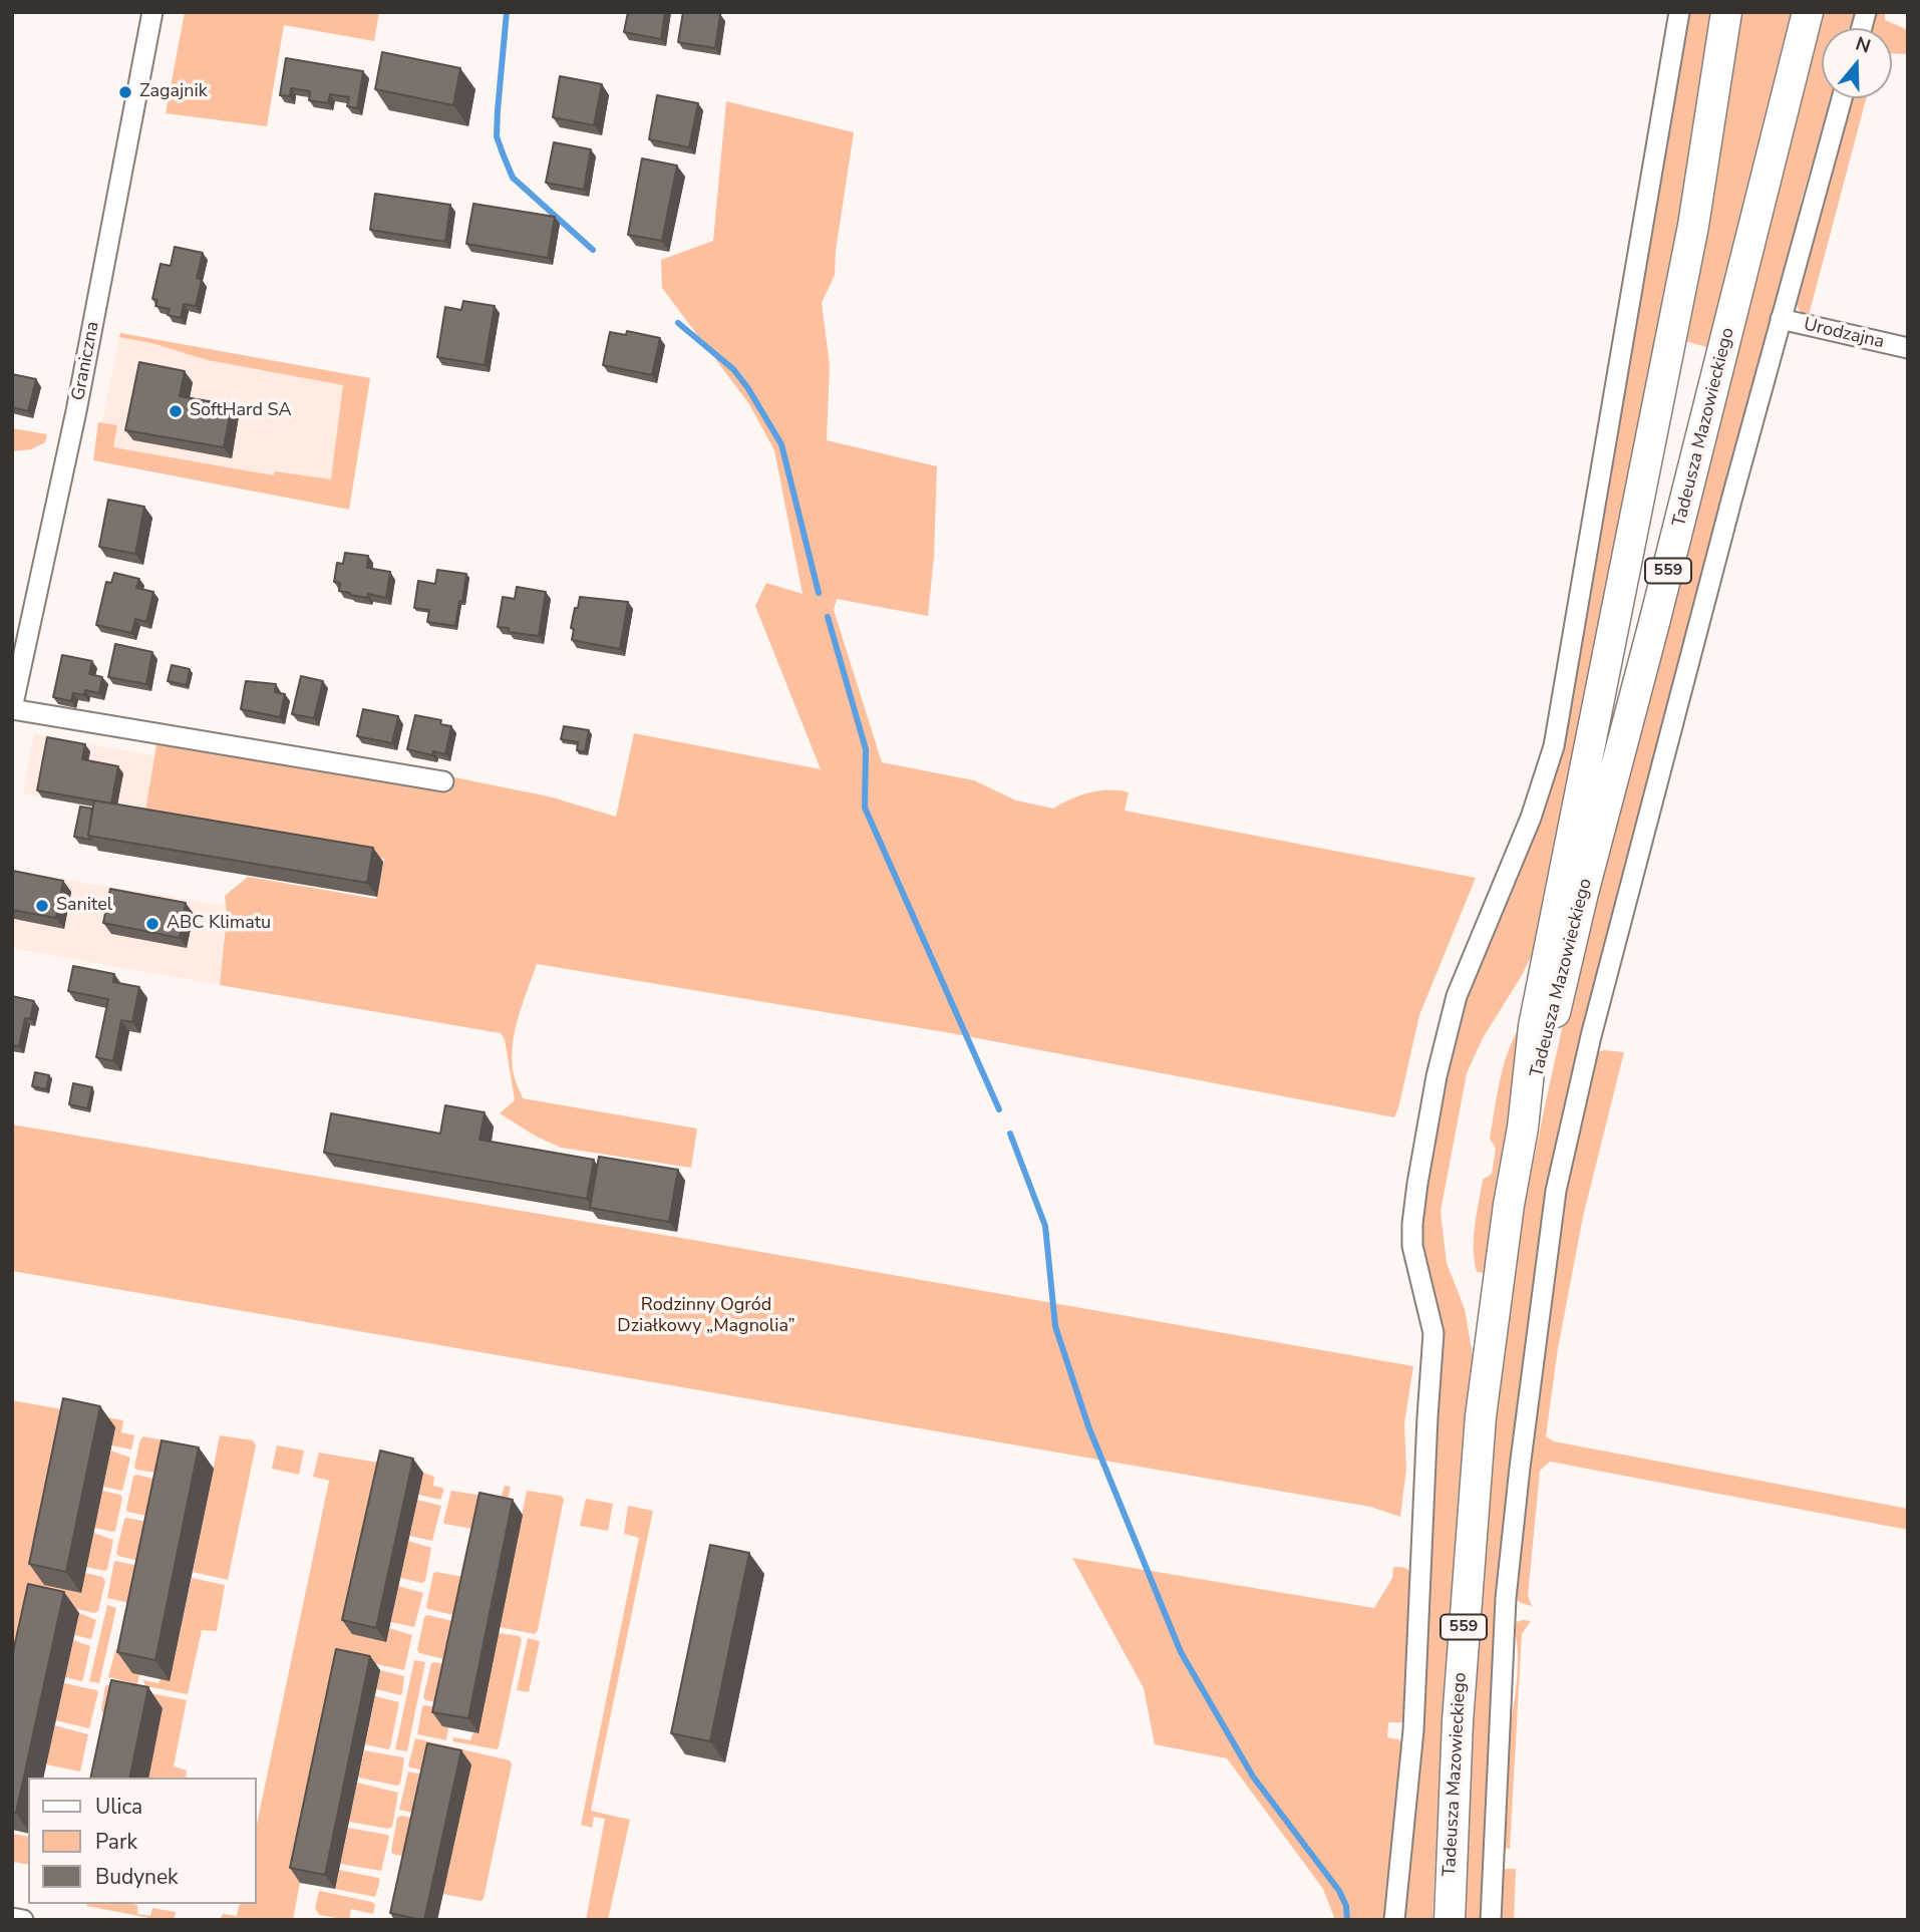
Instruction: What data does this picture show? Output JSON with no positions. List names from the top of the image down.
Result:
{
  "streets": {
    "main road": ["Tadeusza Mazowieckiego", "559"],
    "street": ["Urodzajna", "Graniczna"]
  },
  "parks": ["Rodzinny Ogród Działkowy „Magnolia”"],
  "places": [
    "Zagajnik",
    "SoftHard SA",
    "Sanitel",
    "ABC Klimatu"
  ],
  "legend": ["Ulica", "Park", "Budynek"],
  "north": "top"
}
